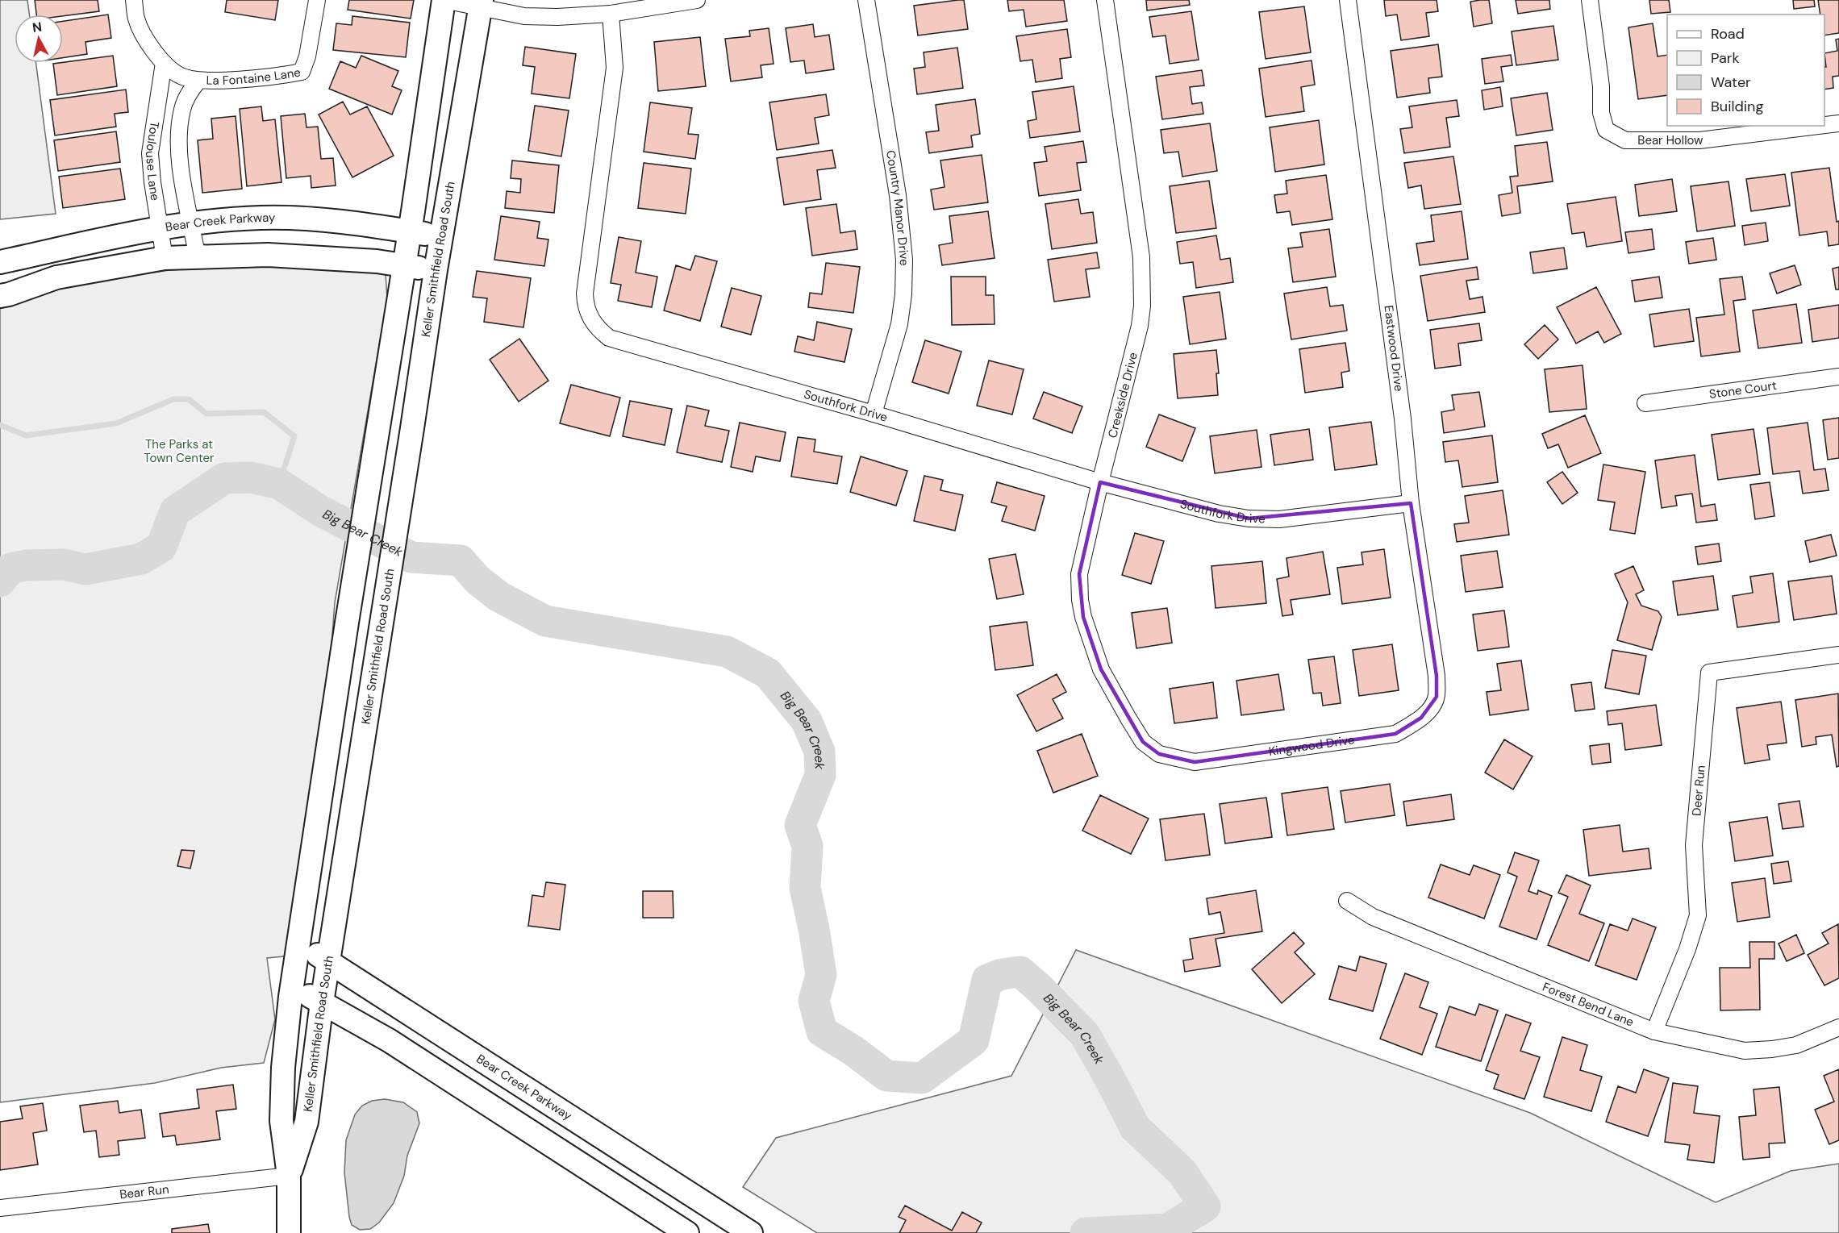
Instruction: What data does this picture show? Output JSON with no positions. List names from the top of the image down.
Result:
{
  "streets": {
    "main road": ["Bear Creek Parkway", "Keller Smithfield Road South"],
    "street": [
      "La Fontaine Lane",
      "Bear Hollow",
      "Toulouse Lane",
      "Country Manor Drive",
      "Eastwood Drive",
      "Stone Court",
      "Creekside Drive",
      "Southfork Drive",
      "Kingwood Drive",
      "Deer Run",
      "Forest Bend Lane",
      "Bear Run"
    ]
  },
  "crossings": [
    ["La Fontaine Lane", "Toulouse Lane"],
    ["Toulouse Lane", "Bear Creek Parkway"],
    ["Country Manor Drive", "Southfork Drive"],
    ["Bear Creek Parkway", "Keller Smithfield Road South"],
    ["Keller Smithfield Road South", "Bear Run"],
    ["Eastwood Drive", "Southfork Drive"],
    ["Eastwood Drive", "Kingwood Drive"],
    ["Creekside Drive", "Southfork Drive"],
    ["Creekside Drive", "Kingwood Drive"],
    ["Deer Run", "Forest Bend Lane"]
  ],
  "water": ["Big Bear Creek"],
  "parks": ["The Parks at Town Center"],
  "legend": [
    "Road",
    "Park",
    "Water",
    "Building"
  ],
  "north": "top"
}
